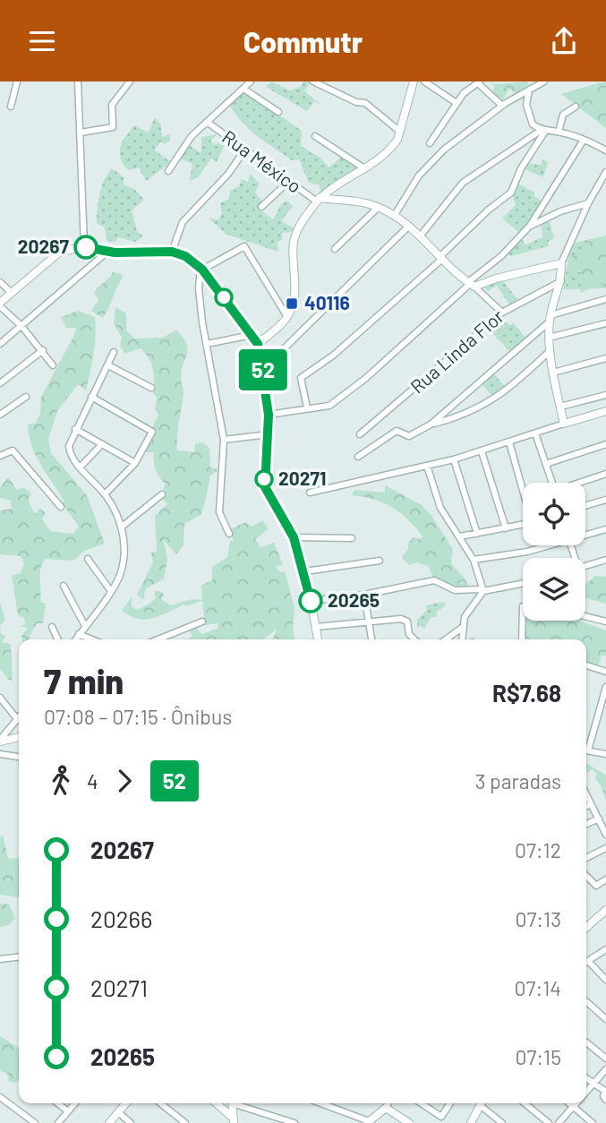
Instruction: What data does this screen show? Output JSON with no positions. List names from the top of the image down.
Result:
{
  "streets": {
    "street": ["Rua México", "Rua Linda Flor"]
  },
  "places": {
    "other": ["20267", "20271", "20265"],
    "transit": ["40116"]
  },
  "lines": ["bus line 52"],
  "page": {
    "header": "Commutr",
    "on_map": "52",
    "heading": ["7 min", "07:08 – 07:15 · Ônibus", "R$7.68"],
    "legs": ["4", "52", "3 paradas"],
    "list": [
      {
        "name": "20267",
        "value": "07:12"
      },
      {
        "name": "20266",
        "value": "07:13"
      },
      {
        "name": "20271",
        "value": "07:14"
      },
      {
        "name": "20265",
        "value": "07:15"
      }
    ]
  }
}
